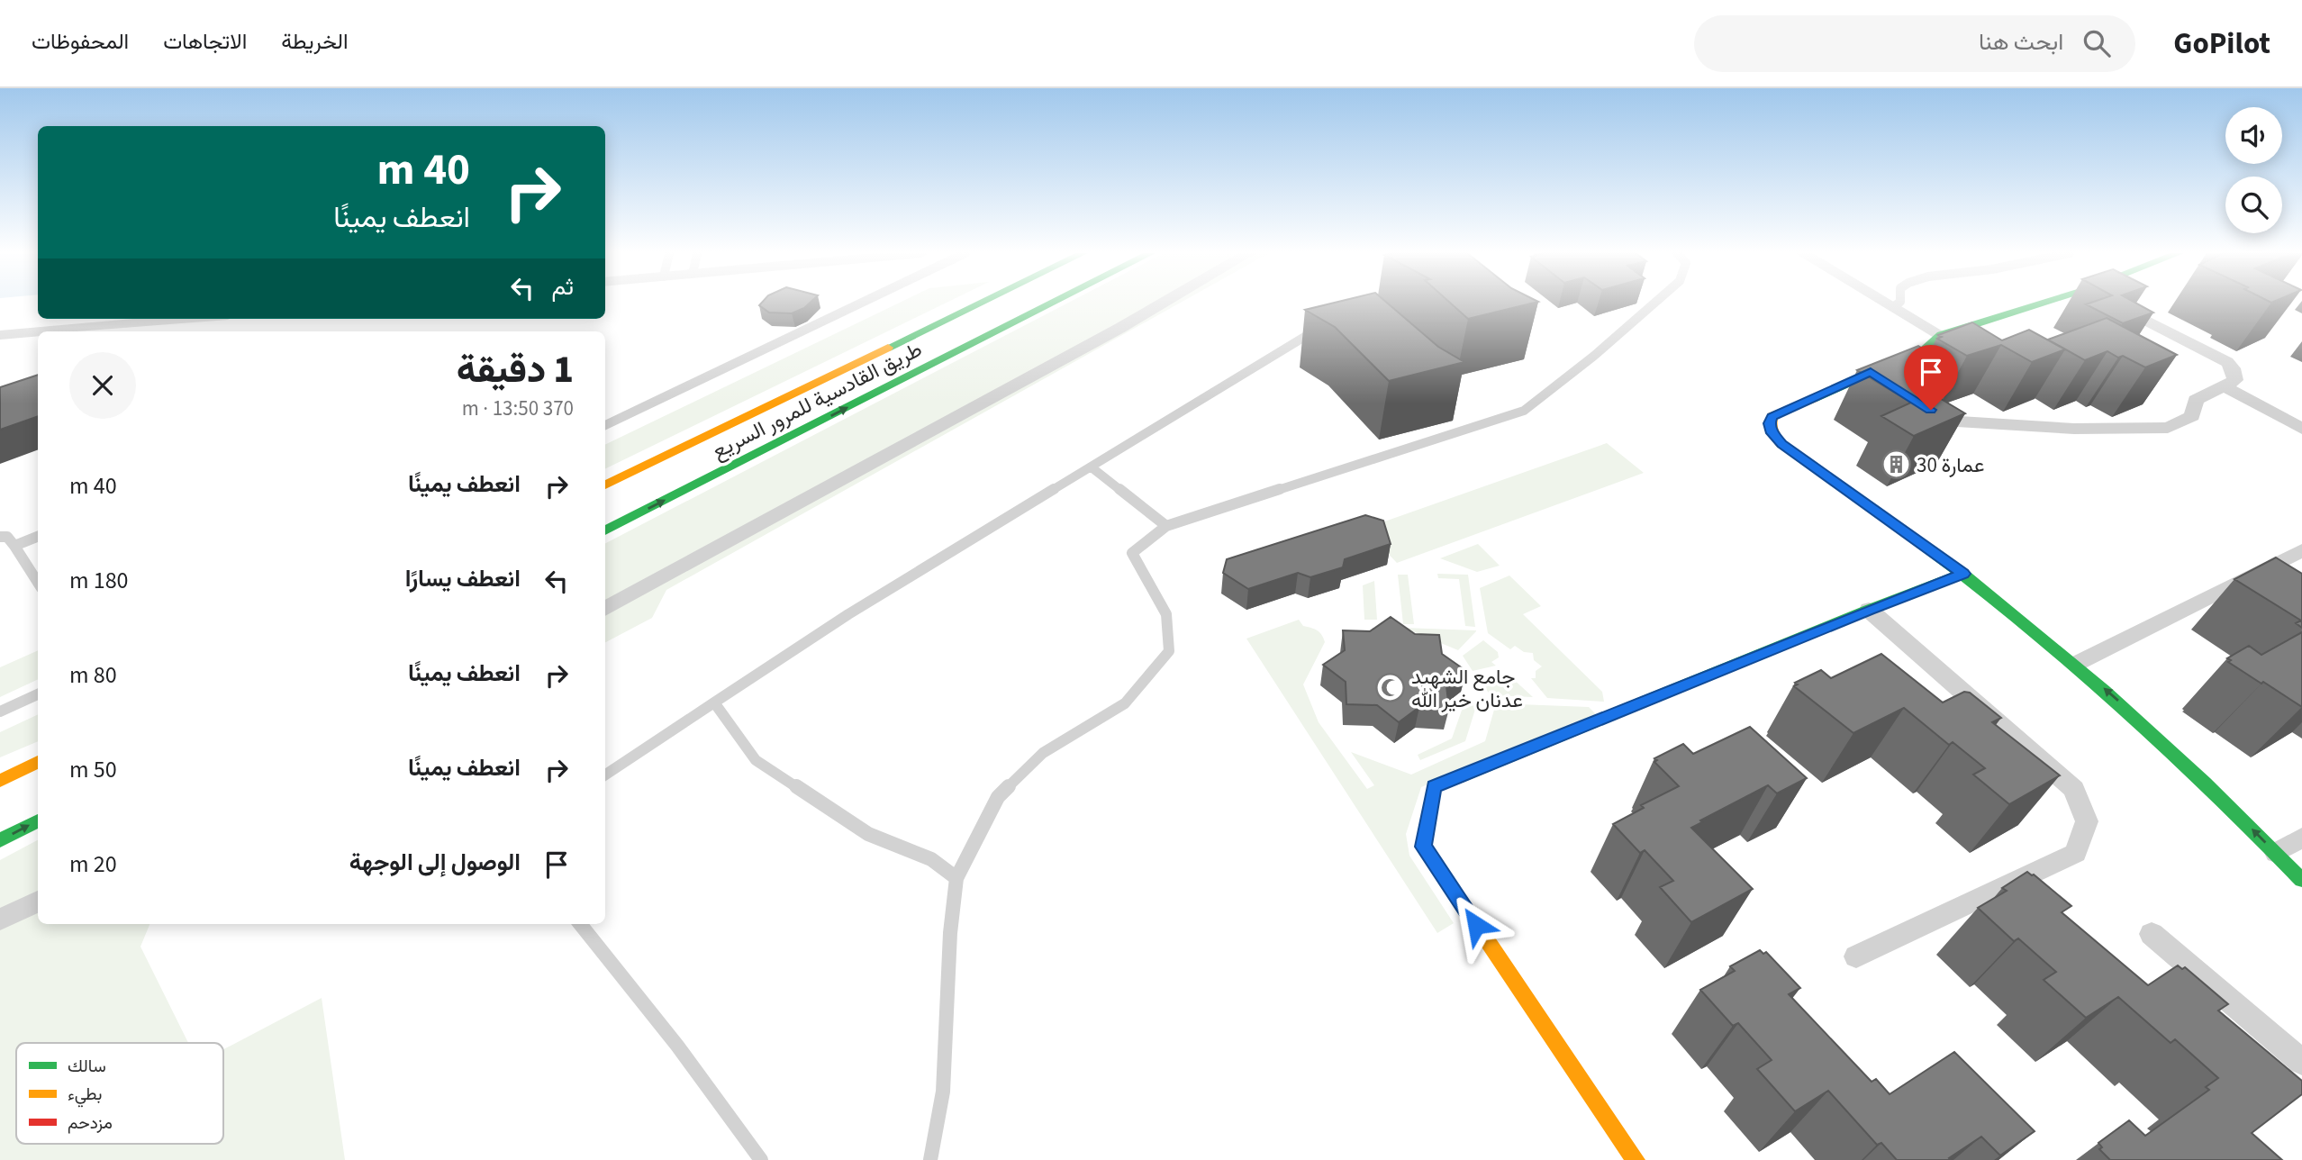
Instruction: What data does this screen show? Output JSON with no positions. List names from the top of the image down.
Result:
{
  "streets": {
    "main road": ["طريق القادسية للمرور السريع"]
  },
  "places": {
    "building": ["عمارة 30"],
    "mosque": ["جامع الشهيد عدنان خير الله"]
  },
  "legend": ["سالك", "بطيء", "مزدحم"],
  "page": {
    "header": "GoPilot",
    "search": "ابحث هنا",
    "nav": ["الخريطة", "الاتجاهات", "المحفوظات"],
    "turn": ["40 m", "انعطف يمينًا"],
    "then": "ثم",
    "heading": ["1 دقيقة", "370 m · 13:50"],
    "list": [
      {
        "name": "انعطف يمينًا",
        "value": "40 m"
      },
      {
        "name": "انعطف يسارًا",
        "value": "180 m"
      },
      {
        "name": "انعطف يمينًا",
        "value": "80 m"
      },
      {
        "name": "انعطف يمينًا",
        "value": "50 m"
      },
      {
        "name": "الوصول إلى الوجهة",
        "value": "20 m"
      }
    ]
  }
}
